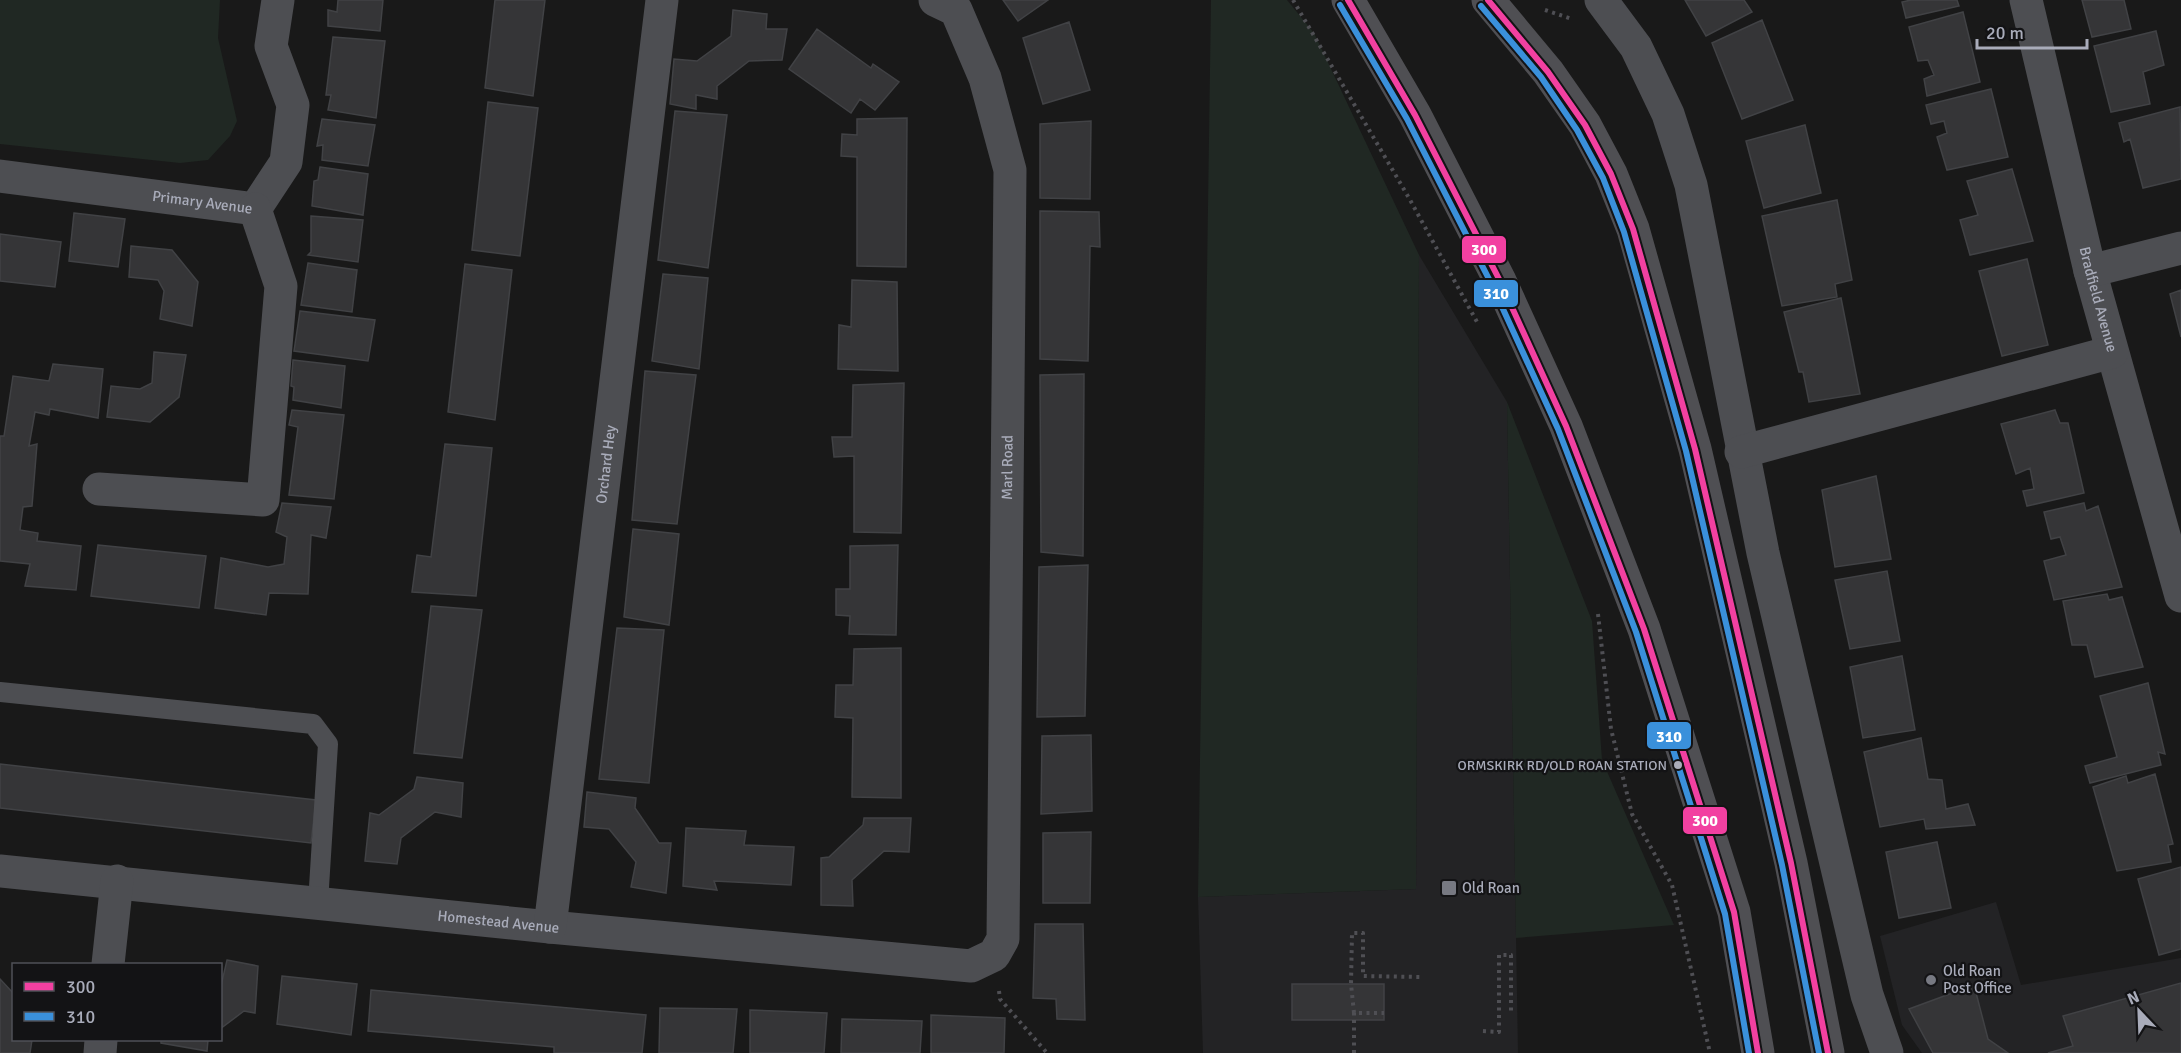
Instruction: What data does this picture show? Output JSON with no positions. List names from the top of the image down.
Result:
{
  "streets": {
    "street": [
      "Primary Avenue",
      "Bradfield Avenue",
      "Orchard Hey",
      "Marl Road",
      "Homestead Avenue"
    ]
  },
  "crossings": [
    ["Orchard Hey", "Homestead Avenue"],
    ["Marl Road", "Homestead Avenue"]
  ],
  "places": {
    "other": ["ORMSKIRK RD/OLD ROAN STATION", "Old Roan Post Office"],
    "transit": ["Old Roan"]
  },
  "lines": ["transit line 300", "transit line 310"],
  "legend": ["300", "310"],
  "scale_bar": "20 m",
  "north": "top left"
}
